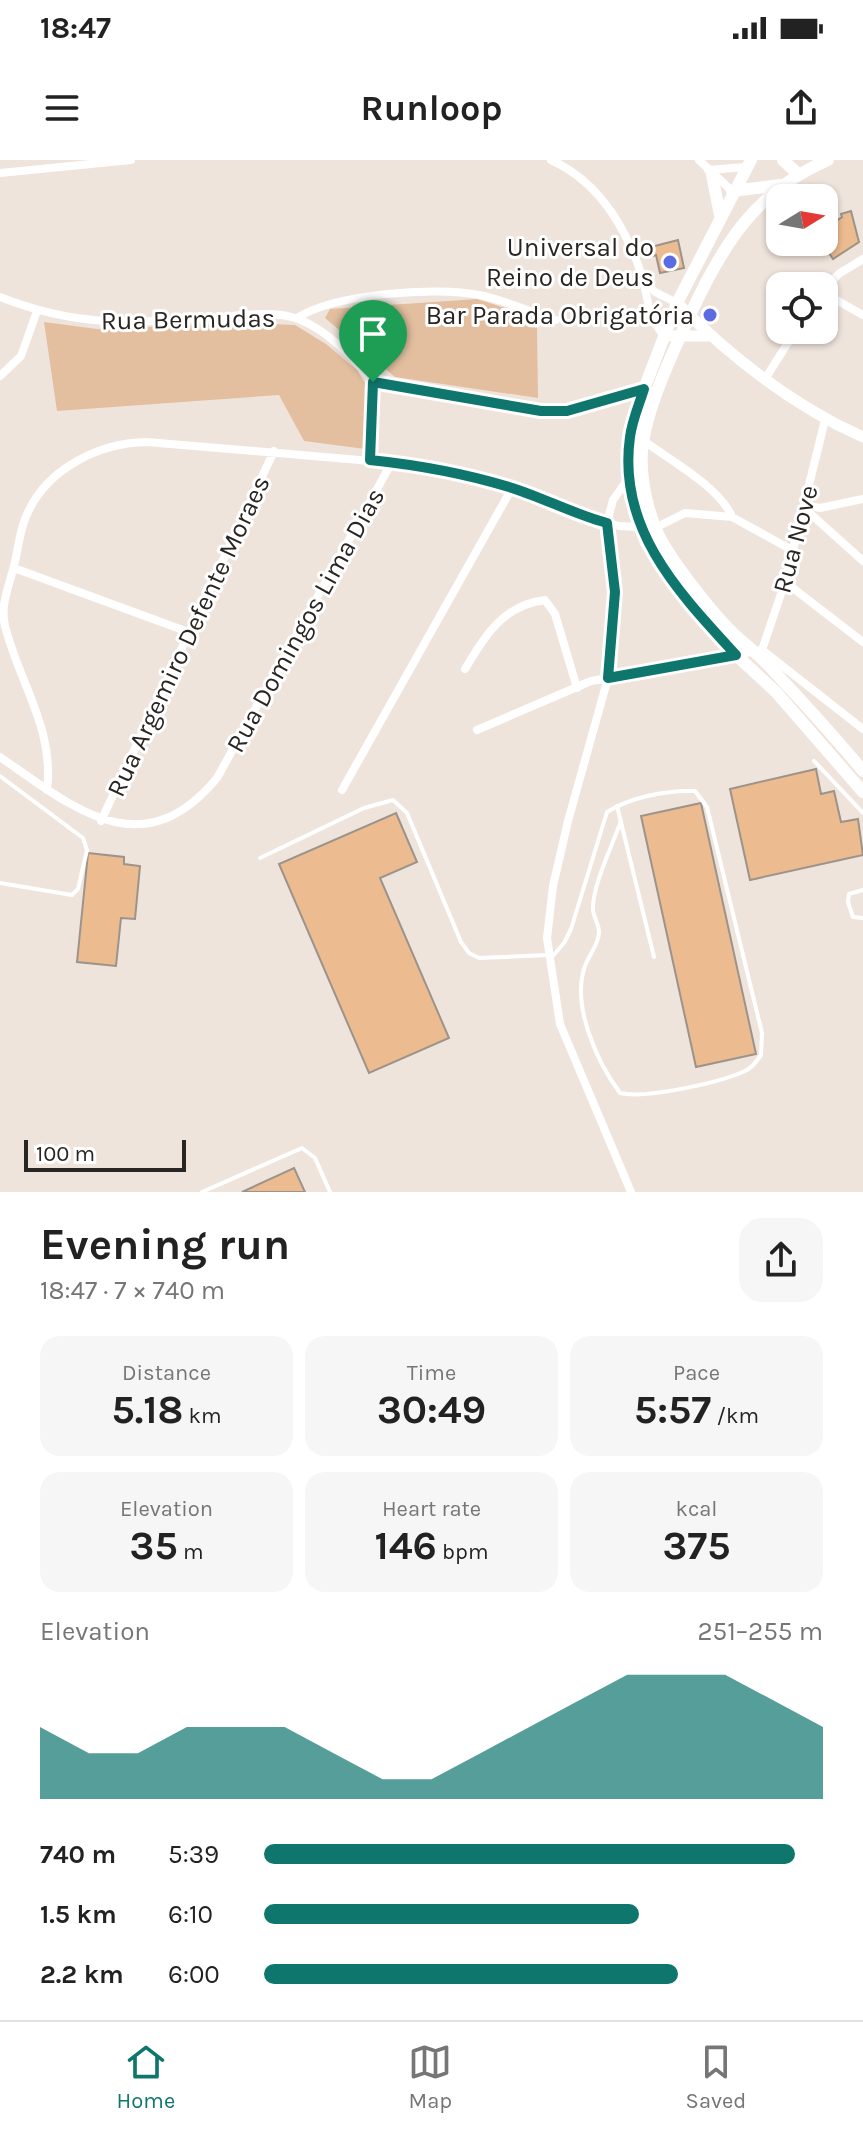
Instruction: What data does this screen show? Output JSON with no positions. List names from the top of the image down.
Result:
{
  "streets": {
    "street": [
      "Rua Bermudas",
      "Rua Nove",
      "Rua Domingos Lima Dias",
      "Rua Argemiro Defente Moraes"
    ]
  },
  "crossings": [
    ["Rua Domingos Lima Dias", "Rua Argemiro Defente Moraes"]
  ],
  "places": ["Universal do Reino de Deus", "Bar Parada Obrigatória"],
  "scale_bar": "100 m",
  "north": "right",
  "page": {
    "status": "18:47",
    "header": "Runloop",
    "scale": "100 m",
    "heading": ["Evening run", "18:47 · 7 × 740 m"],
    "stats": [
      ["Distance", "5.18 km"],
      ["Time", "30:49"],
      ["Pace", "5:57 /km"],
      ["Elevation", "35 m"],
      ["Heart rate", "146 bpm"],
      ["kcal", "375"]
    ],
    "chart": ["Elevation", "251–255 m"],
    "list": [
      {
        "name": "740 m",
        "note": "5:39"
      },
      {
        "name": "1.5 km",
        "note": "6:10"
      },
      {
        "name": "2.2 km",
        "note": "6:00"
      }
    ],
    "tabs": ["Home", "Map", "Saved"]
  }
}
